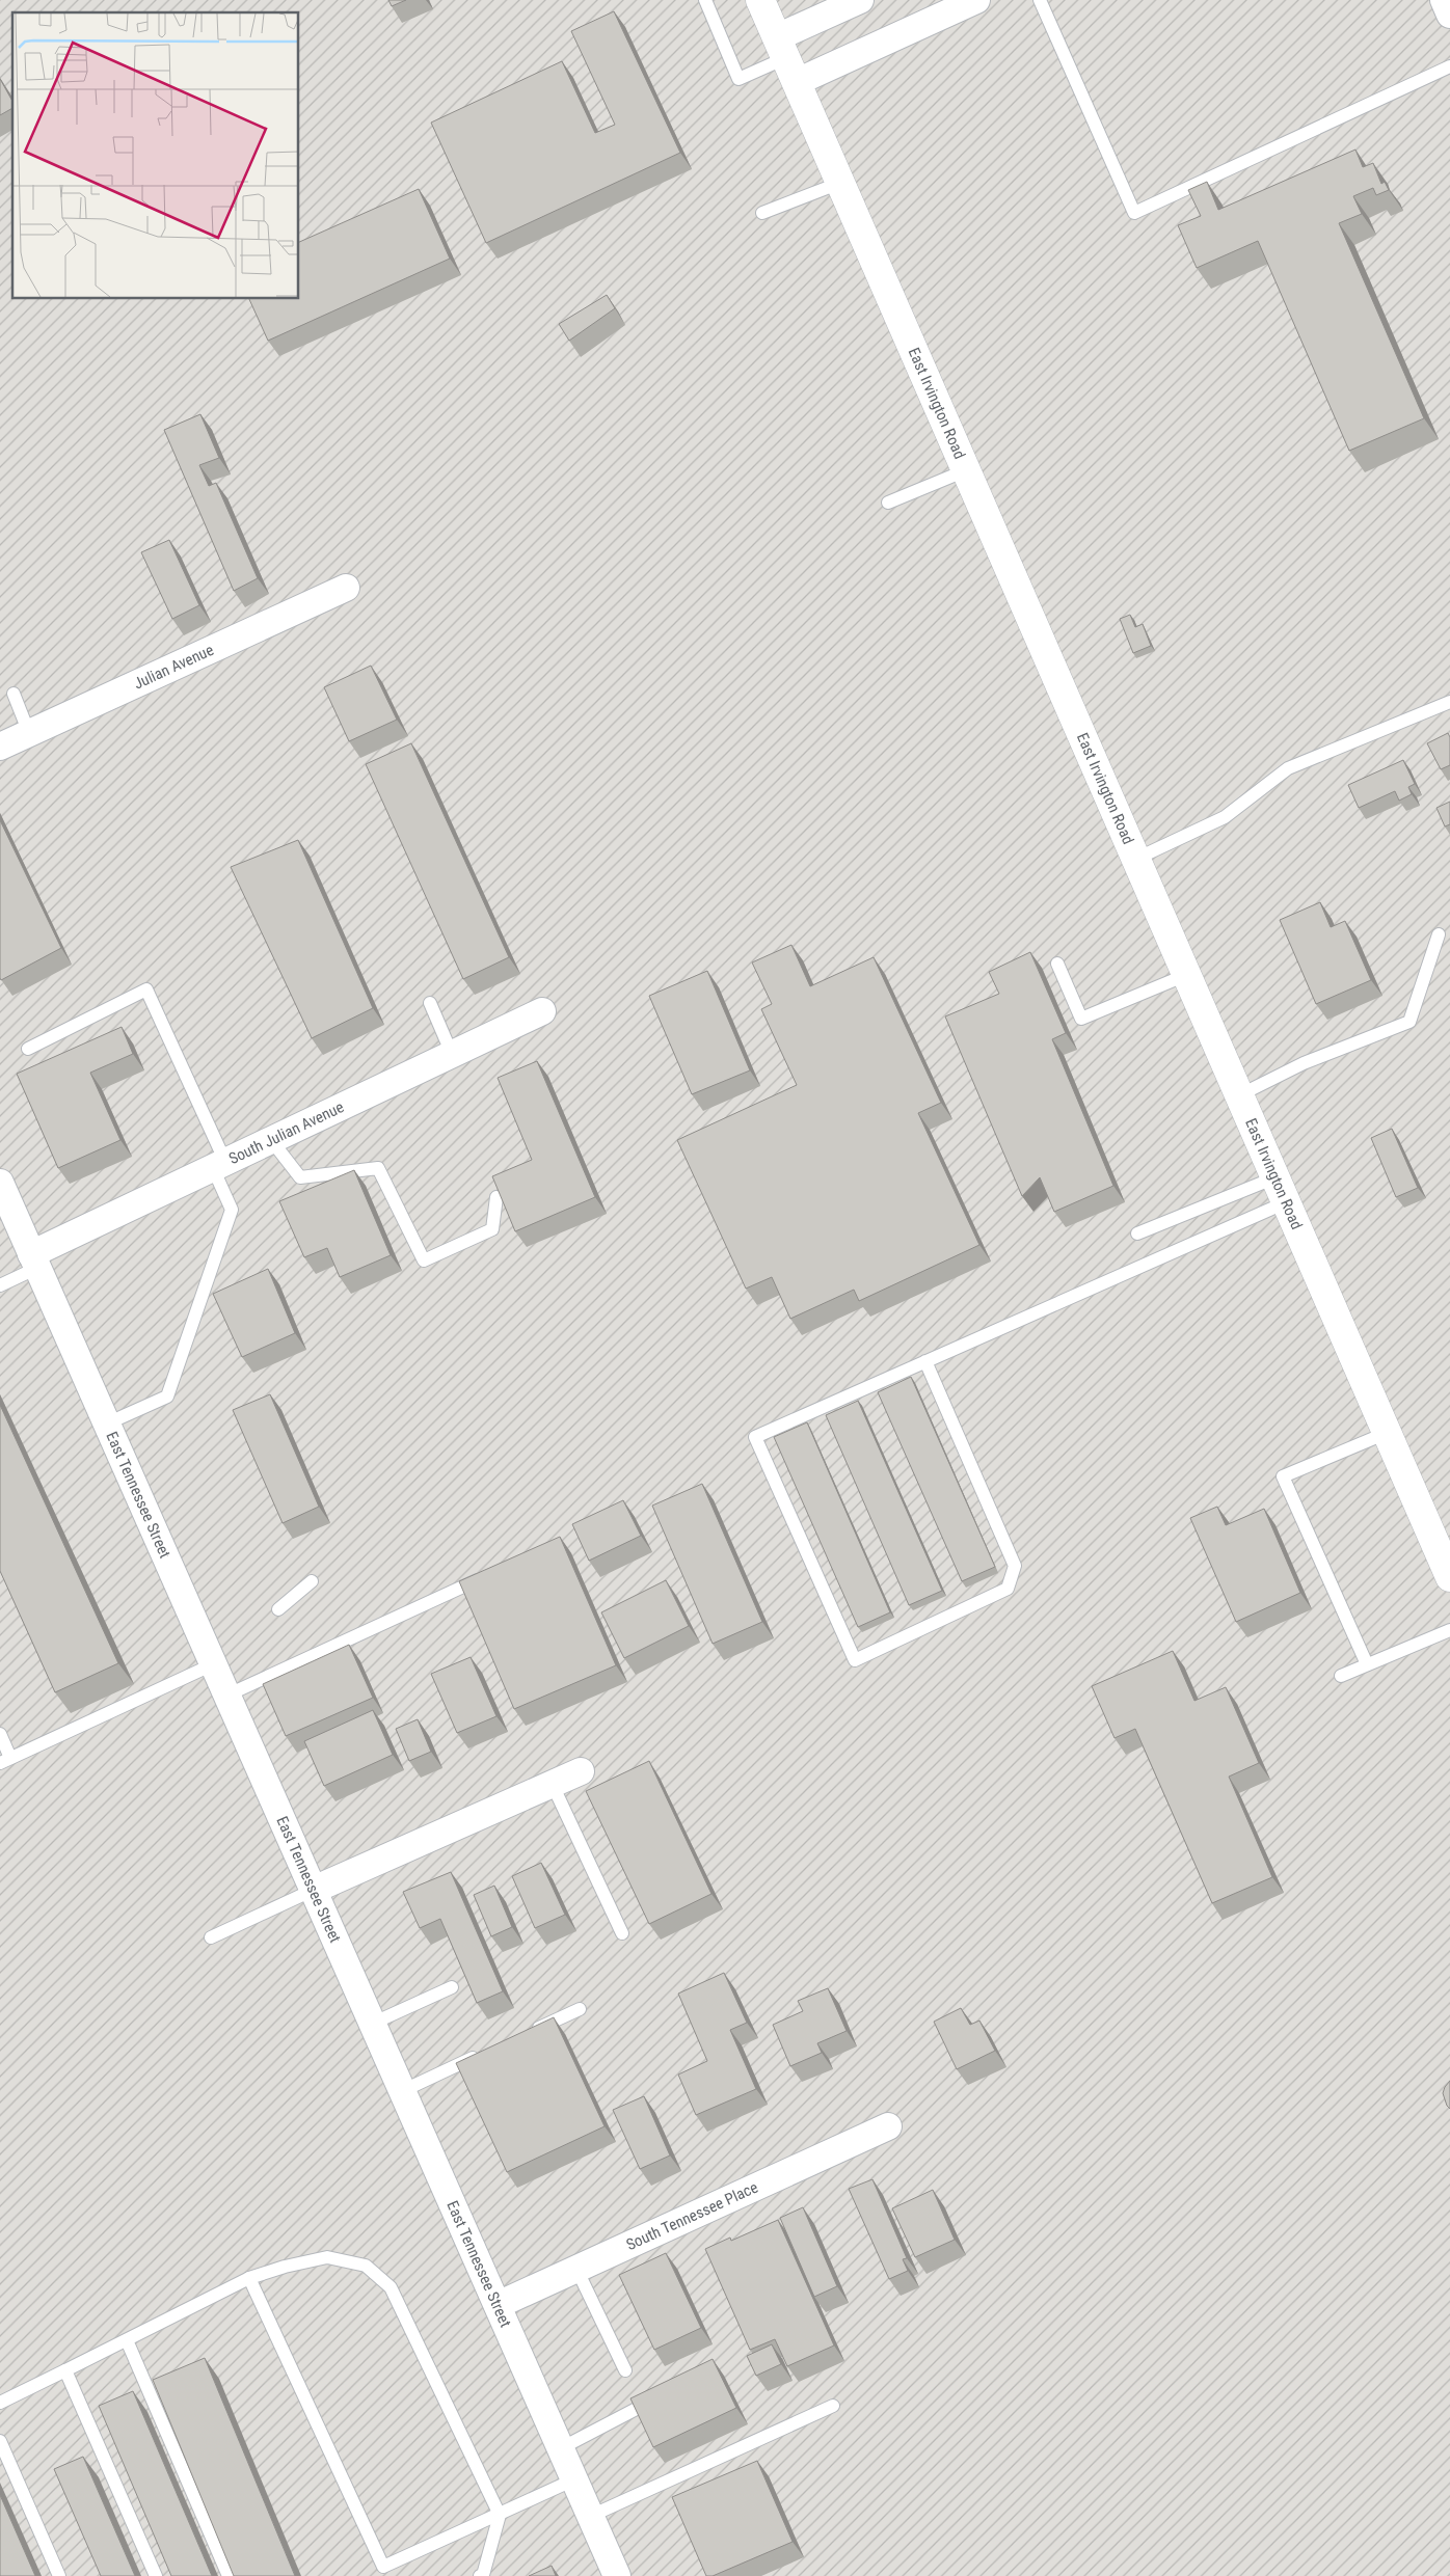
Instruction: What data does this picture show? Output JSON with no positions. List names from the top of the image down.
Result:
{
  "streets": {
    "street": [
      "East Irvington Road",
      "Julian Avenue",
      "South Julian Avenue",
      "East Tennessee Street",
      "South Tennessee Place"
    ]
  },
  "crossings": [
    ["South Julian Avenue", "East Tennessee Street"],
    ["East Tennessee Street", "South Tennessee Place"]
  ]
}
